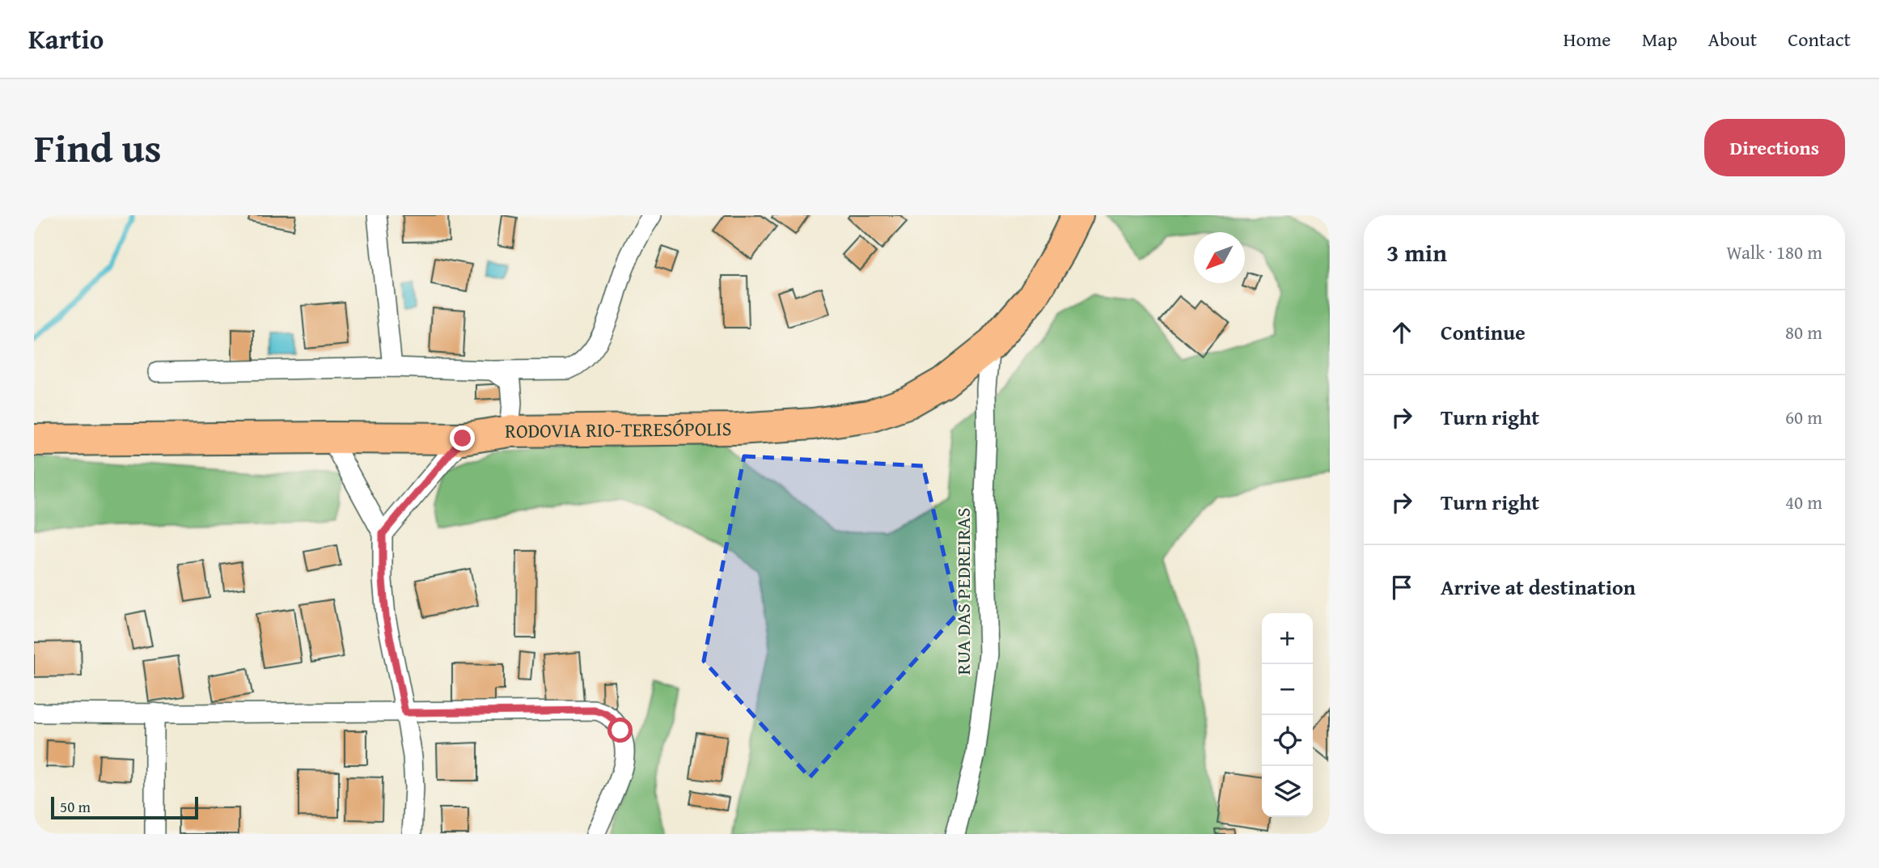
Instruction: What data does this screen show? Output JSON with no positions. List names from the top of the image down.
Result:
{
  "streets": {
    "highway": ["RODOVIA RIO-TERESÓPOLIS"],
    "street": ["RUA DAS PEDREIRAS"]
  },
  "crossings": [
    ["RODOVIA RIO-TERESÓPOLIS", "RUA DAS PEDREIRAS"]
  ],
  "scale_bar": "50 m",
  "north": "bottom left",
  "page": {
    "header": "Kartio",
    "nav": [
      "Home",
      "Map",
      "About",
      "Contact"
    ],
    "title": "Find us",
    "buttons": "Directions",
    "heading": ["3 min", "Walk · 180 m"],
    "list": [
      ["Continue", "80 m"],
      ["Turn right", "60 m"],
      ["Turn right", "40 m"],
      "Arrive at destination"
    ],
    "map_buttons": ["+", "−"],
    "scale": "50 m"
  }
}
